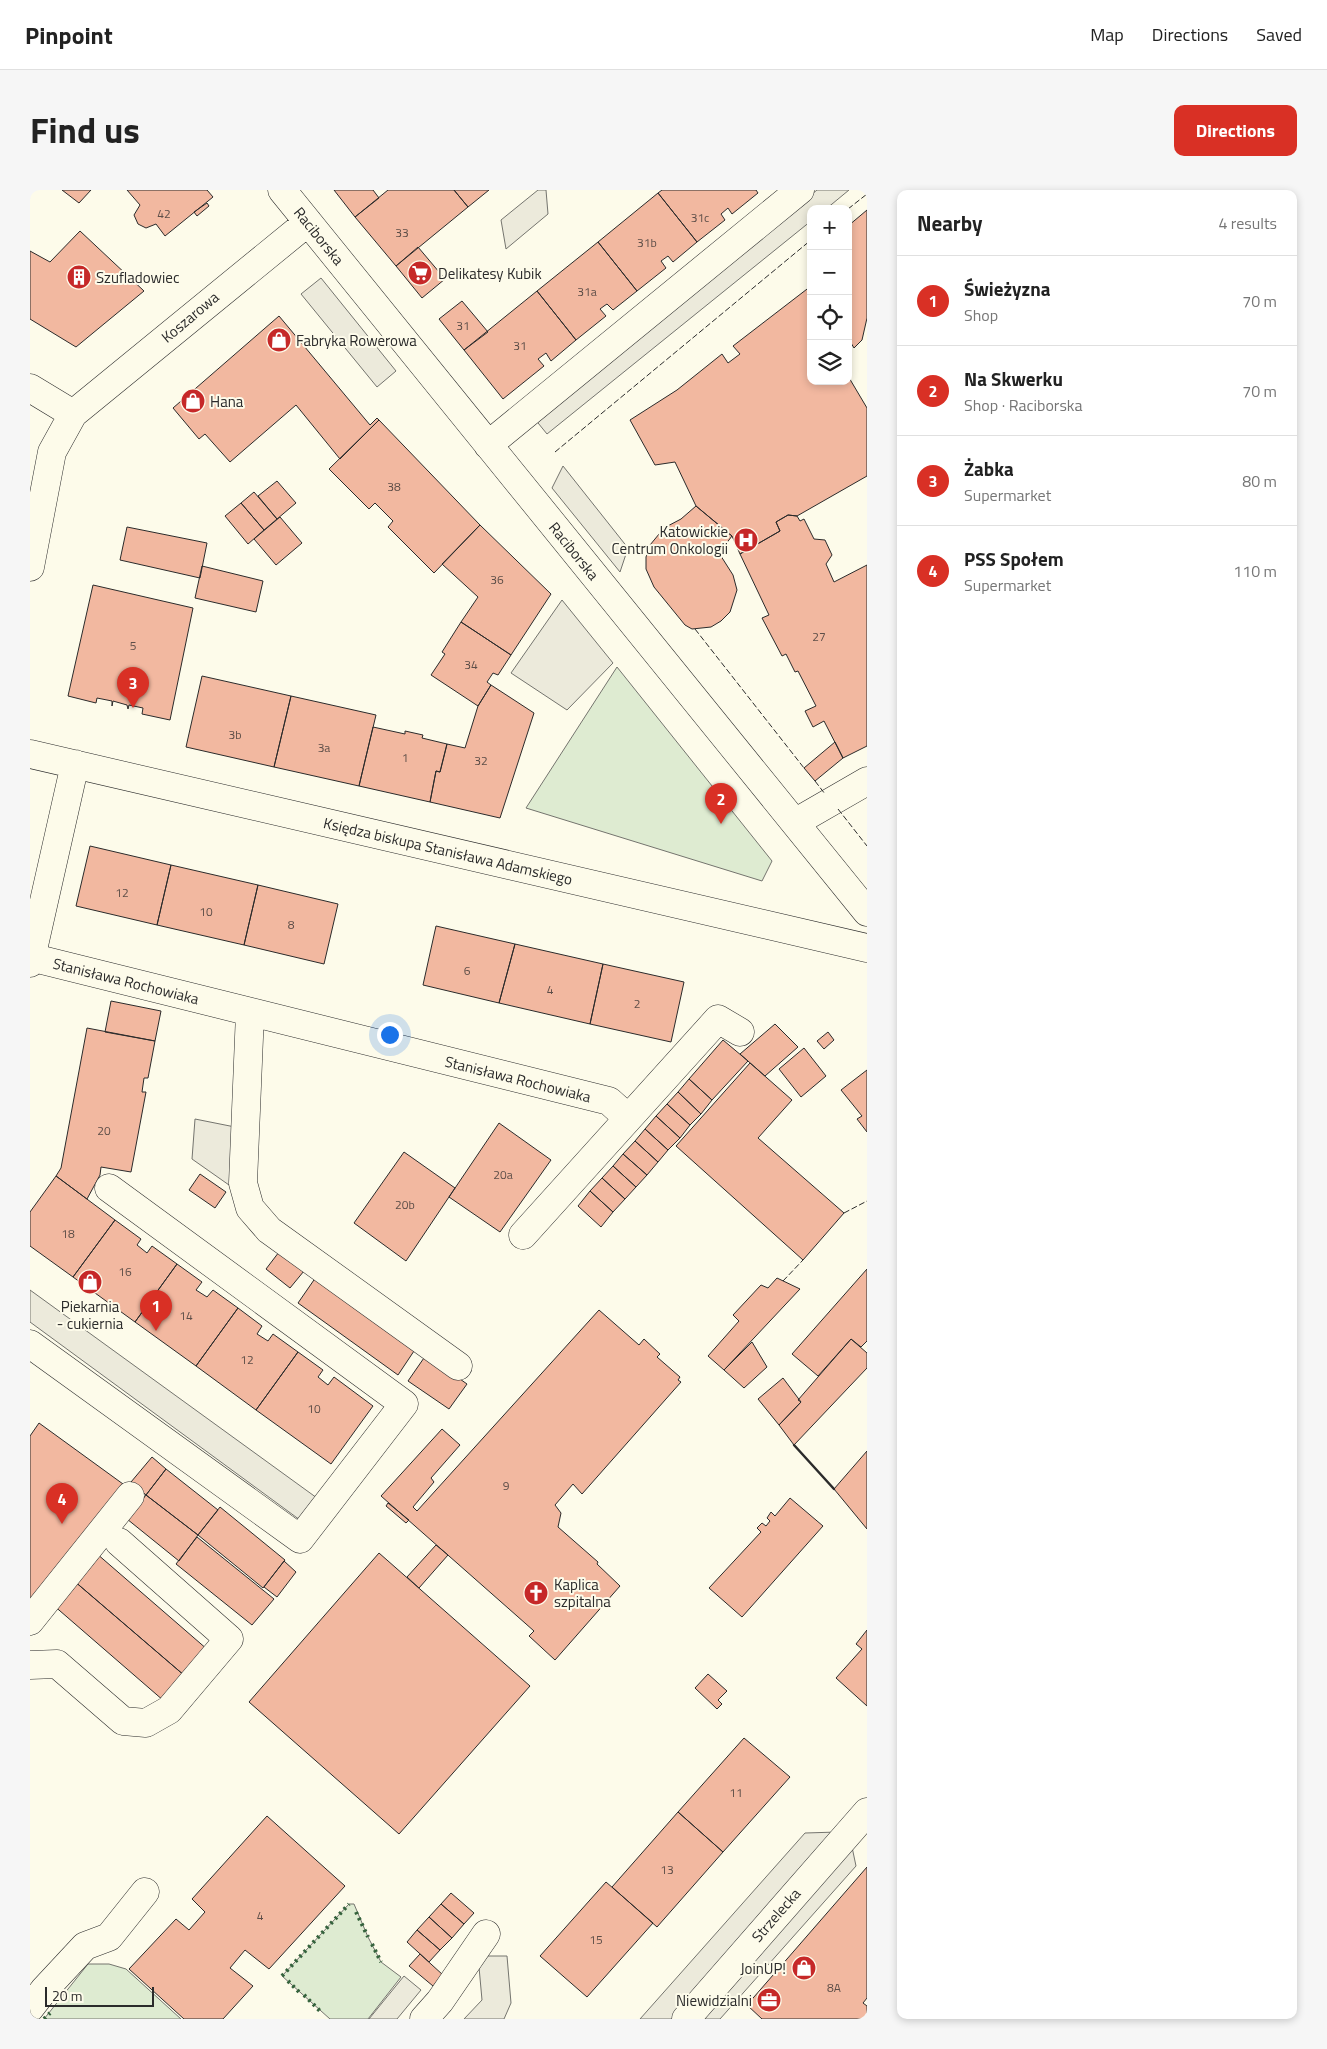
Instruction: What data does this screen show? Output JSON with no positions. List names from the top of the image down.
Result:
{
  "streets": {
    "street": [
      "Raciborska",
      "Koszarowa",
      "Księdza biskupa Stanisława Adamskiego",
      "Stanisława Rochowiaka",
      "Strzelecka"
    ]
  },
  "crossings": [
    ["Raciborska", "Koszarowa"]
  ],
  "places": {
    "supermarket": ["Delikatesy Kubik"],
    "building": ["Szufladowiec"],
    "shop": [
      "Fabryka Rowerowa",
      "Hana",
      "Piekarnia - cukiernia",
      "JoinUP!"
    ],
    "hospital": ["Katowickie Centrum Onkologii"],
    "church": ["Kaplica szpitalna"],
    "office": ["Niewidzialni"]
  },
  "house_numbers": [
    "42",
    "31c",
    "33",
    "31b",
    "31a",
    "31",
    "31",
    "38",
    "36",
    "27",
    "5",
    "34",
    "3b",
    "3a",
    "1",
    "32",
    "12",
    "10",
    "8",
    "6",
    "4",
    "2",
    "20",
    "20a",
    "20b",
    "18",
    "16",
    "14",
    "12",
    "10",
    "9",
    "11",
    "13",
    "4",
    "15",
    "8A"
  ],
  "scale_bar": "20 m",
  "page": {
    "header": "Pinpoint",
    "nav": ["Map", "Directions", "Saved"],
    "title": "Find us",
    "buttons": "Directions",
    "heading": ["Nearby", "4 results"],
    "map_buttons": ["+", "−"],
    "list": [
      {
        "mark": "1",
        "name": "Świeżyzna",
        "note": "Shop",
        "value": "70 m"
      },
      {
        "mark": "2",
        "name": "Na Skwerku",
        "note": "Shop · Raciborska",
        "value": "70 m"
      },
      {
        "mark": "3",
        "name": "Żabka",
        "note": "Supermarket",
        "value": "80 m"
      },
      {
        "mark": "4",
        "name": "PSS Społem",
        "note": "Supermarket",
        "value": "110 m"
      }
    ],
    "pins": [
      "3",
      "2",
      "1",
      "4"
    ],
    "scale": "20 m"
  }
}
